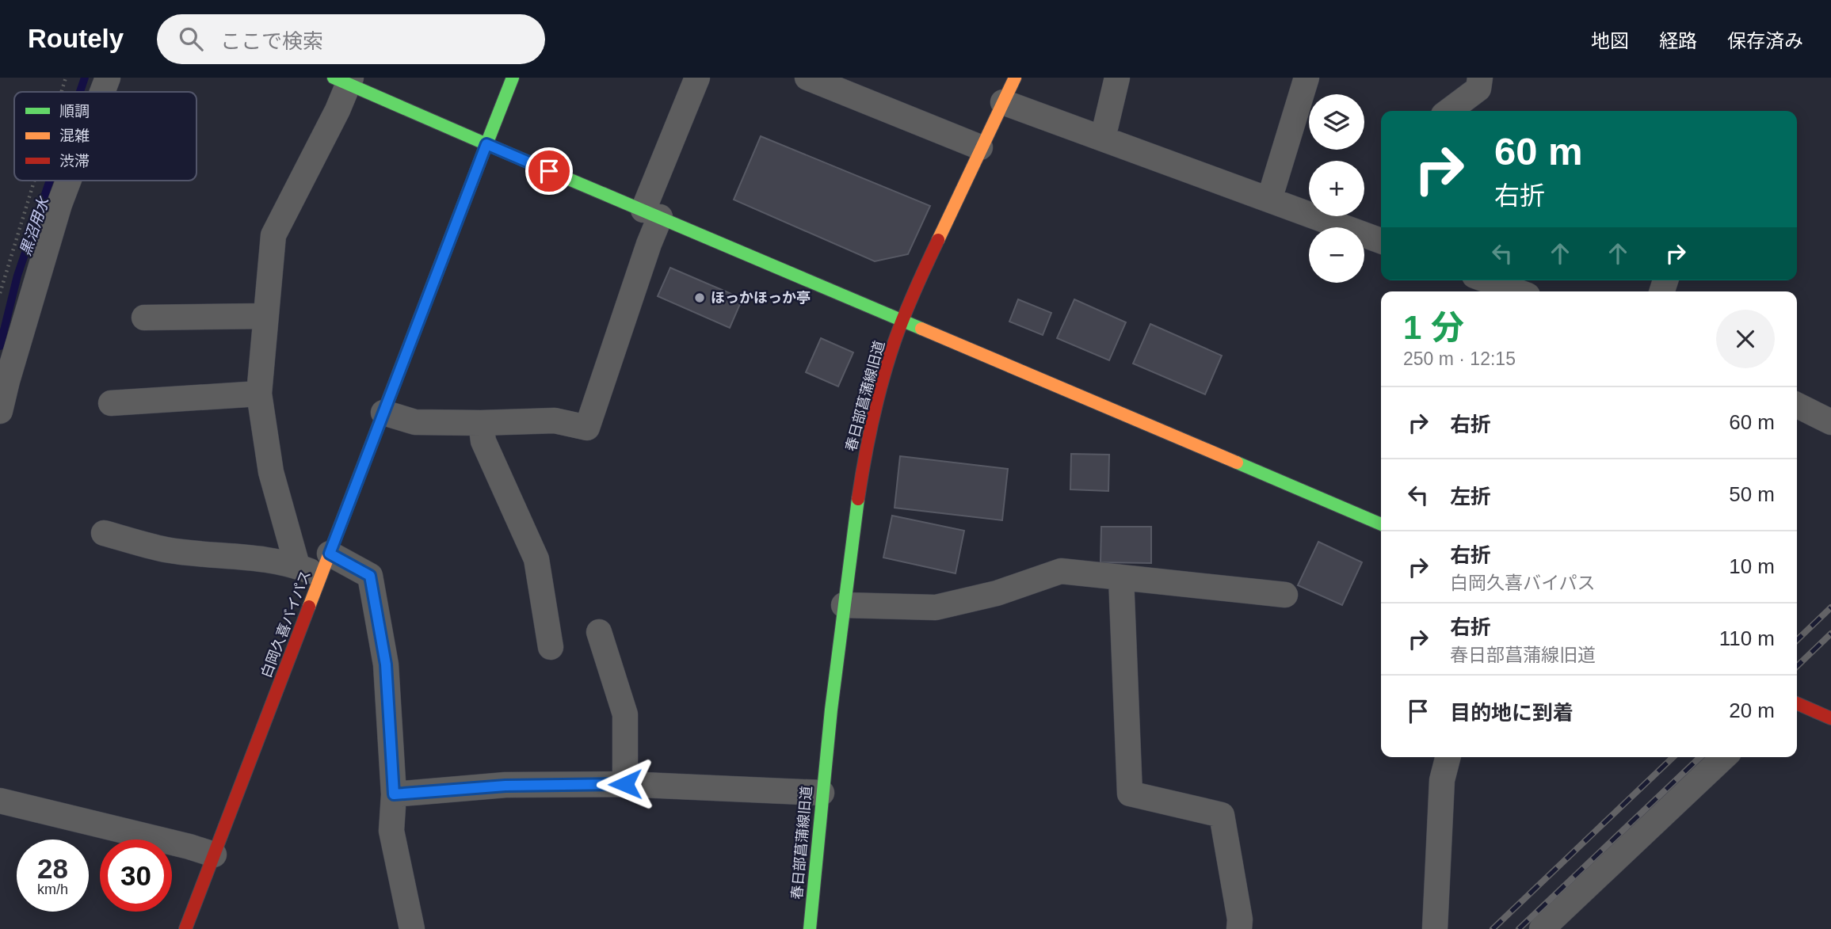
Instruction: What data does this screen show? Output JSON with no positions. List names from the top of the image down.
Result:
{
  "streets": {
    "street": ["春日部菖蒲線旧道", "白岡久喜バイパス"]
  },
  "water": ["黒沼用水"],
  "places": ["ほっかほっか亭"],
  "legend": ["順調", "混雑", "渋滞"],
  "page": {
    "header": "Routely",
    "search": "ここで検索",
    "nav": ["地図", "経路", "保存済み"],
    "map_buttons": ["+", "−"],
    "turn": ["60 m", "右折"],
    "heading": ["1 分", "250 m · 12:15"],
    "list": [
      {
        "name": "右折",
        "value": "60 m"
      },
      {
        "name": "左折",
        "value": "50 m"
      },
      {
        "name": "右折",
        "note": "白岡久喜バイパス",
        "value": "10 m"
      },
      {
        "name": "右折",
        "note": "春日部菖蒲線旧道",
        "value": "110 m"
      },
      {
        "name": "目的地に到着",
        "value": "20 m"
      }
    ],
    "speed": "28 km/h",
    "limit": "30"
  }
}
